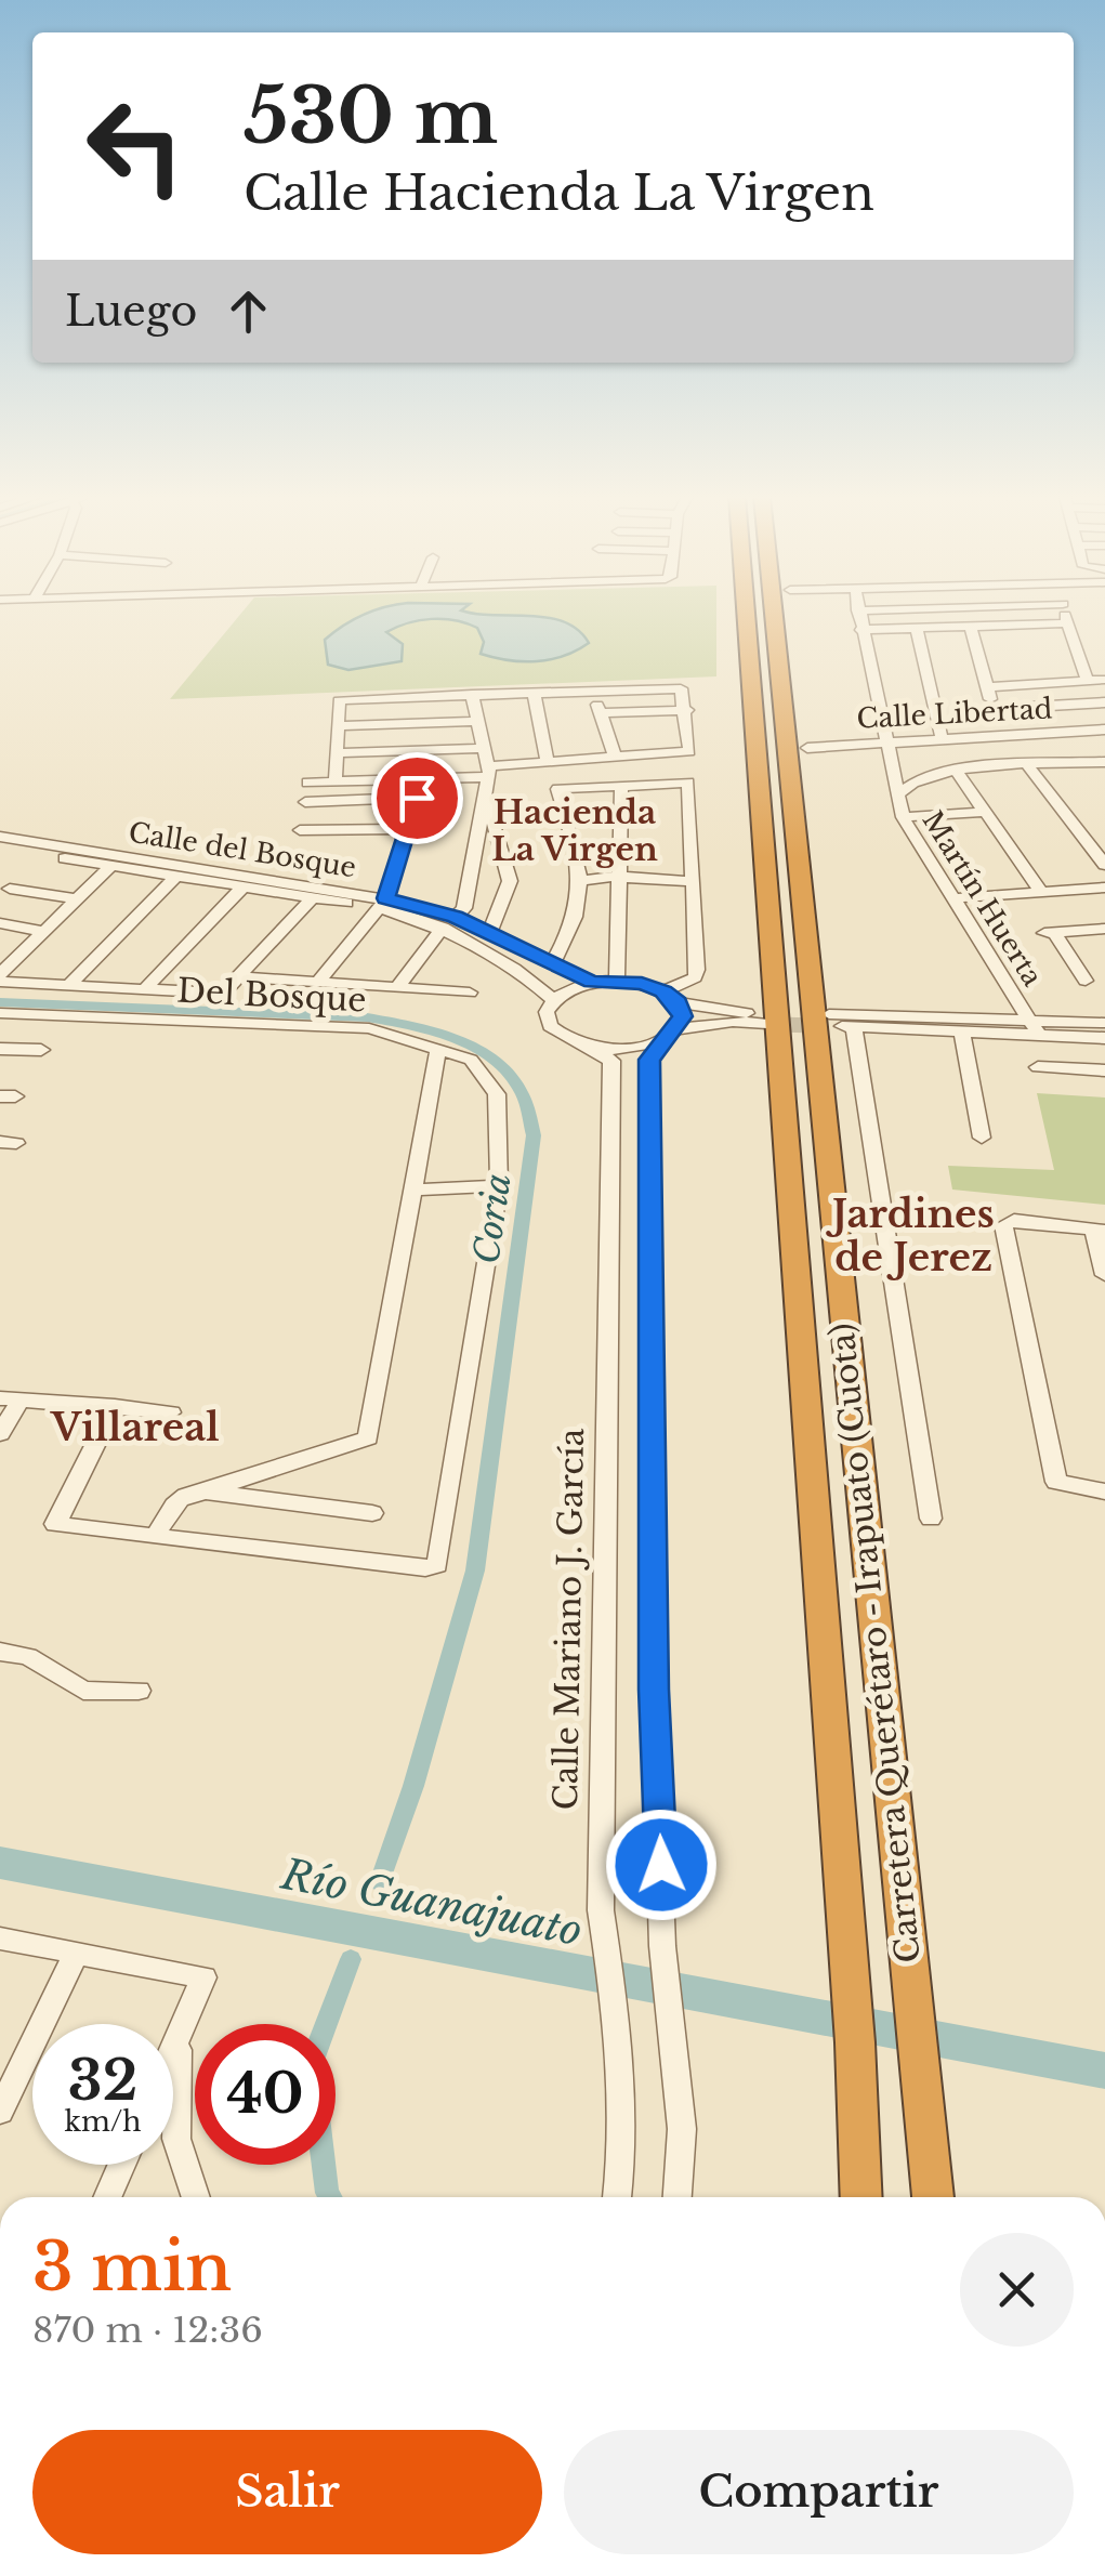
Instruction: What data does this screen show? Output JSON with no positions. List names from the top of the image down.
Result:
{
  "streets": {
    "highway": ["Carretera Querétaro - Irapuato (Cuota)"],
    "street": [
      "Calle Libertad",
      "Calle del Bosque",
      "Martín Huerta",
      "Del Bosque",
      "Calle Mariano J. García"
    ]
  },
  "crossings": [
    ["Calle Libertad", "Martín Huerta"]
  ],
  "districts": ["Hacienda La Virgen", "Jardines de Jerez", "Villareal"],
  "water": ["Coria", "Río Guanajuato"],
  "page": {
    "turn": ["530 m", "Calle Hacienda La Virgen"],
    "then": "Luego",
    "speed": "32 km/h",
    "limit": "40",
    "heading": ["3 min", "870 m · 12:36"],
    "buttons": ["Salir", "Compartir"]
  }
}
